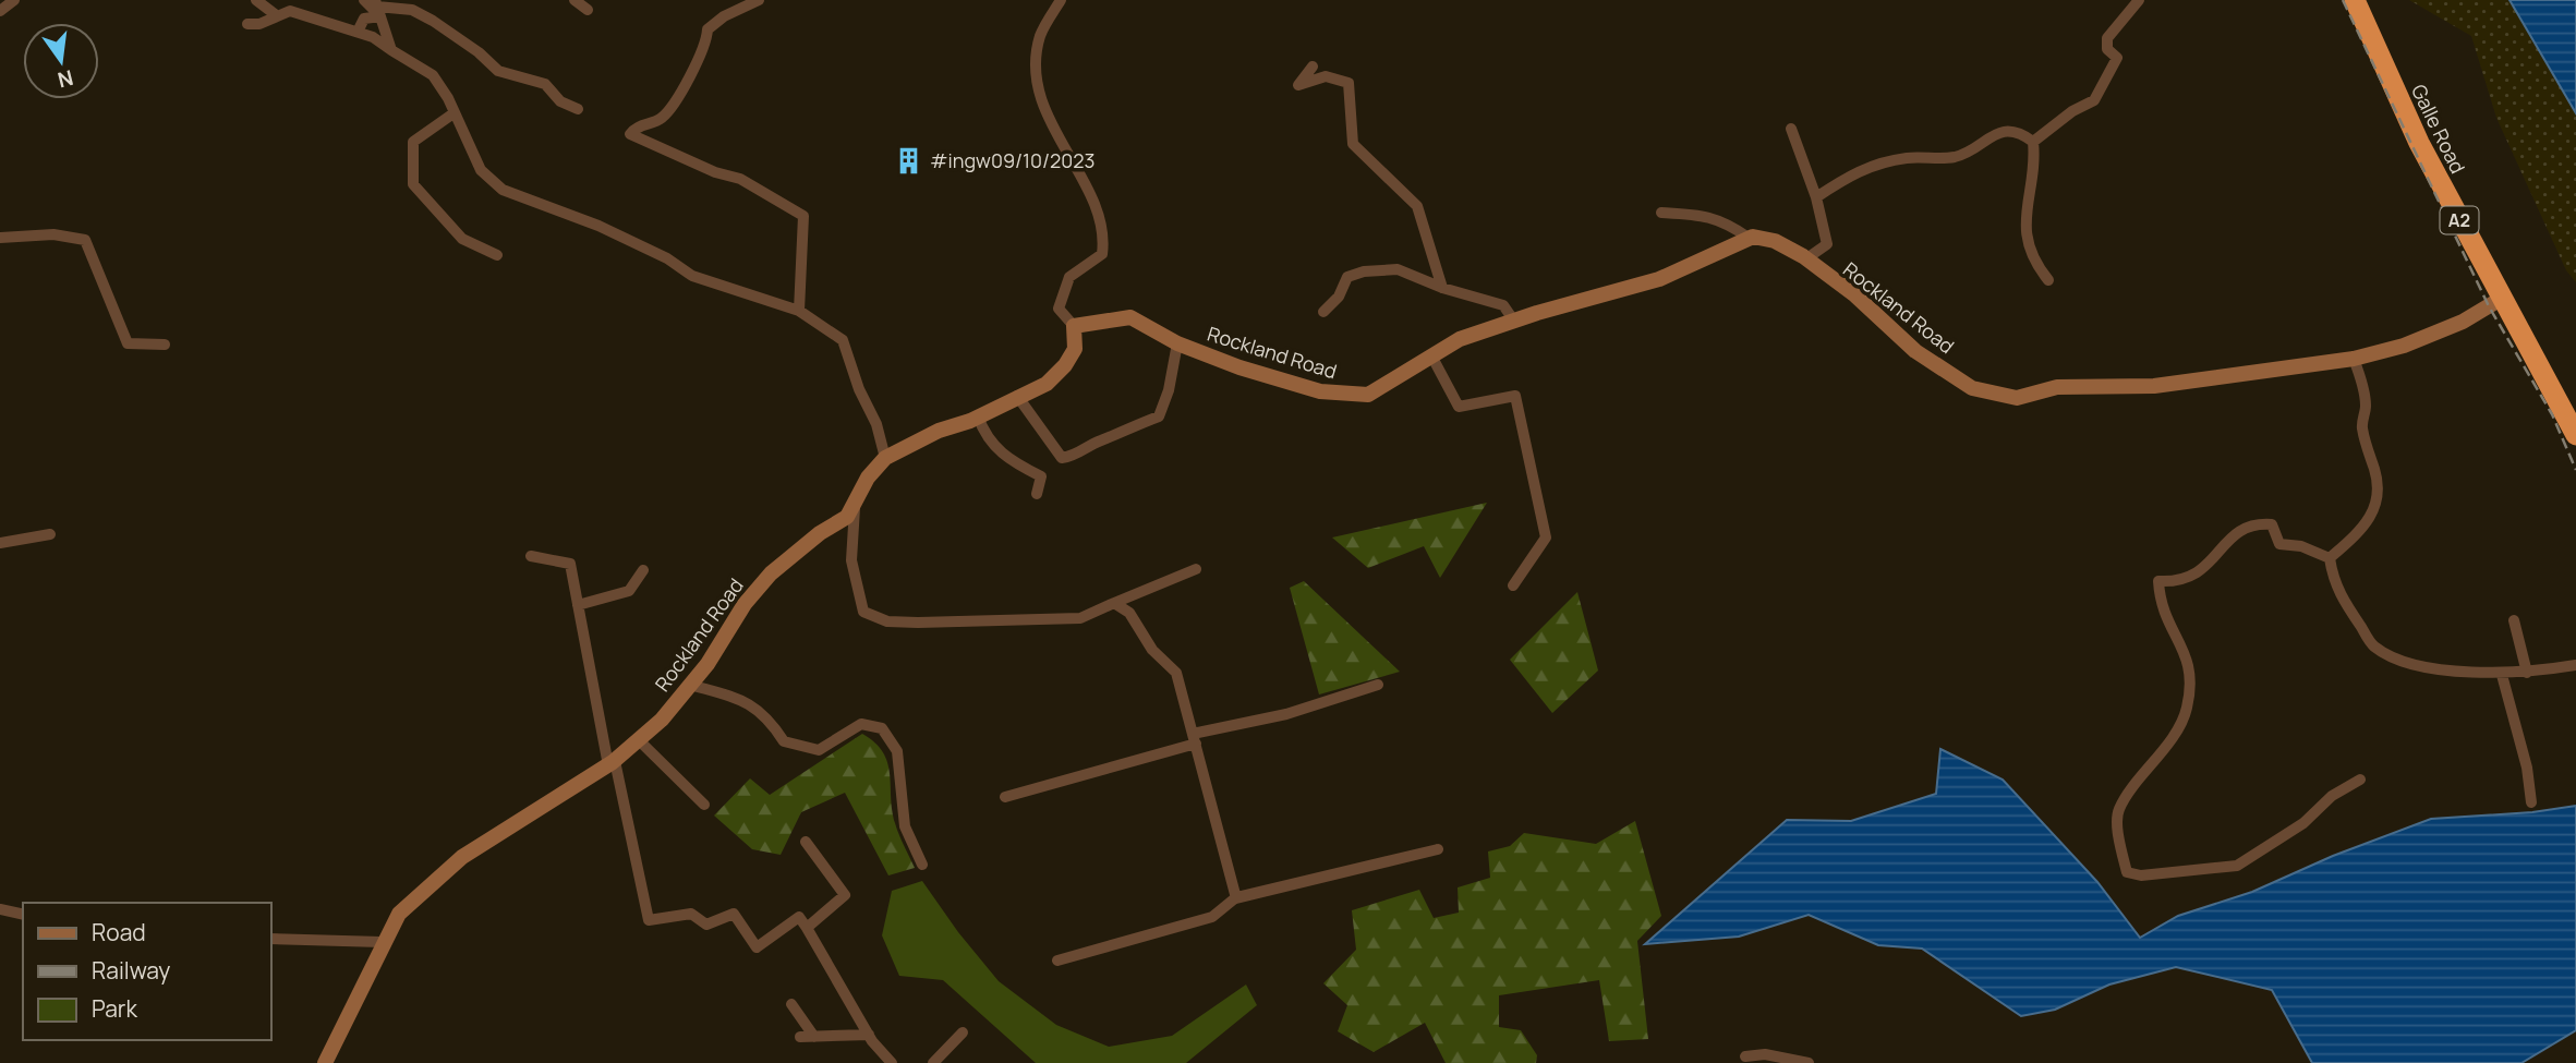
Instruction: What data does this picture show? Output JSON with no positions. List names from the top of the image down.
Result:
{
  "streets": {
    "highway": ["Galle Road", "A2"],
    "street": ["Rockland Road"]
  },
  "crossings": [
    ["Galle Road", "Rockland Road"]
  ],
  "places": {
    "building": ["#ingw09/10/2023"]
  },
  "legend": ["Road", "Railway", "Park"],
  "north": "bottom"
}
